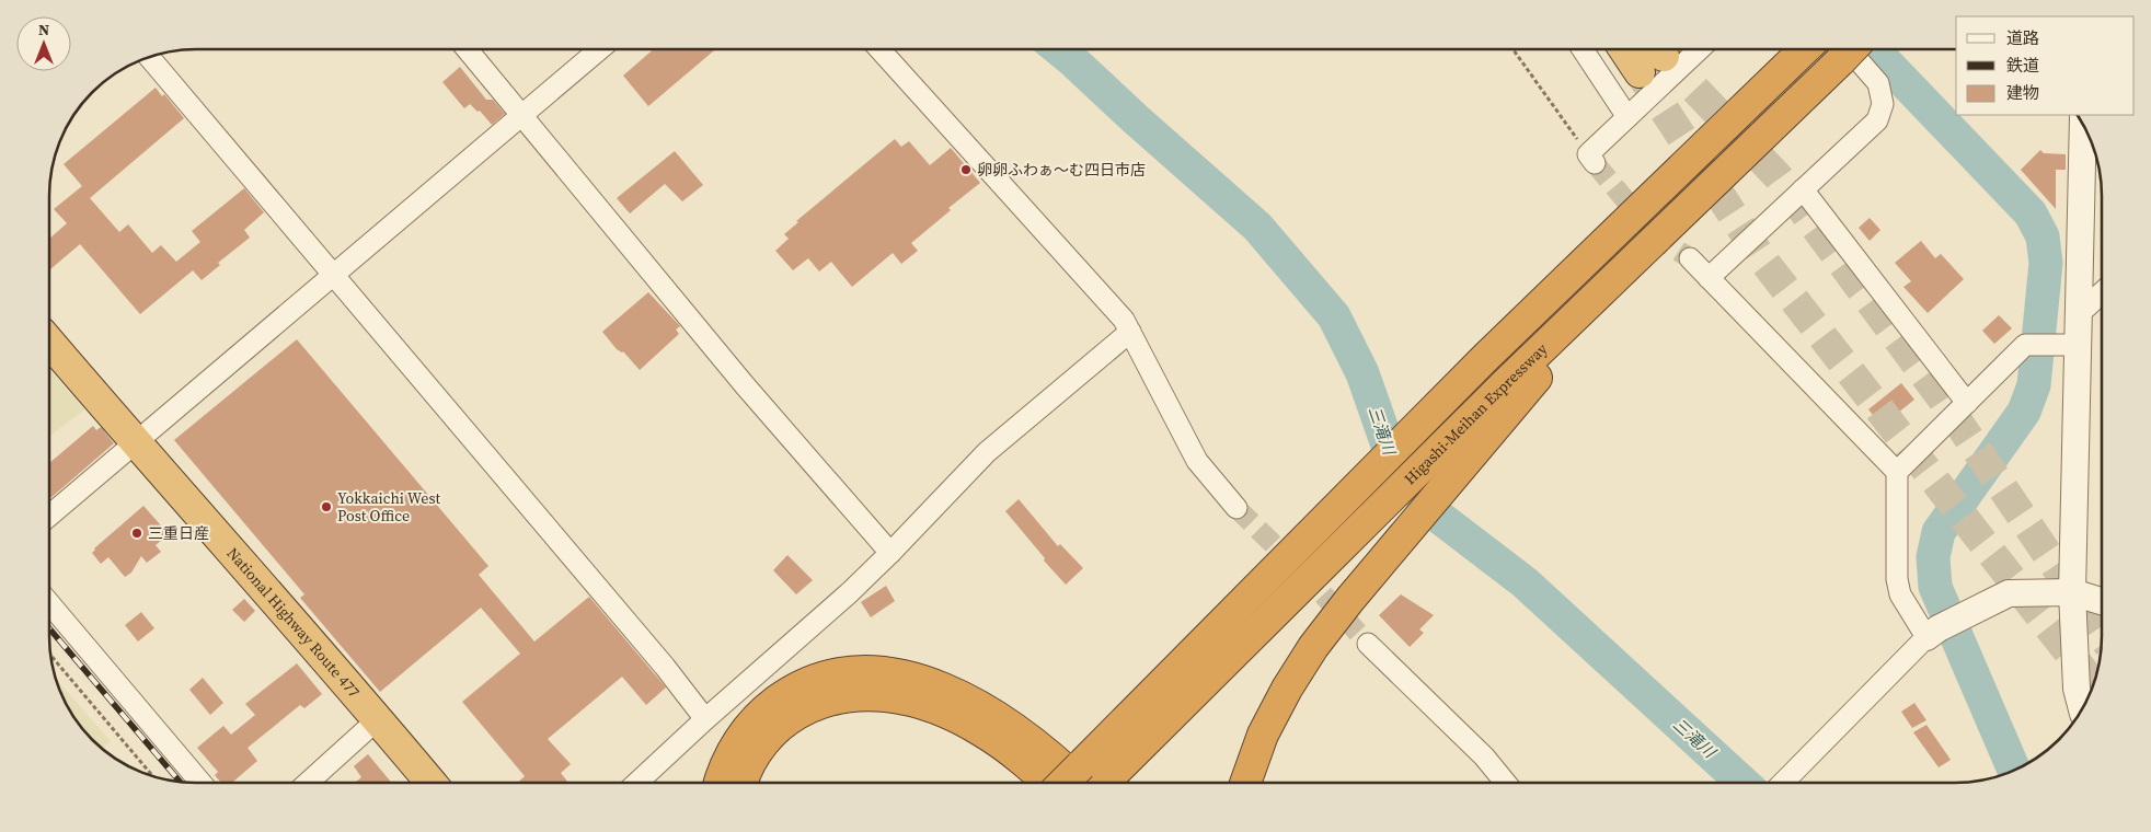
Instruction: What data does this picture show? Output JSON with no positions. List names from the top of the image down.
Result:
{
  "streets": {
    "highway": ["Higashi-Meihan Expressway", "National Highway Route 477"]
  },
  "water": ["三滝川"],
  "places": ["卵卵ふわぁ～む四日市店", "Yokkaichi West Post Office", "三重日産"],
  "legend": ["道路", "鉄道", "建物"],
  "north": "top"
}
